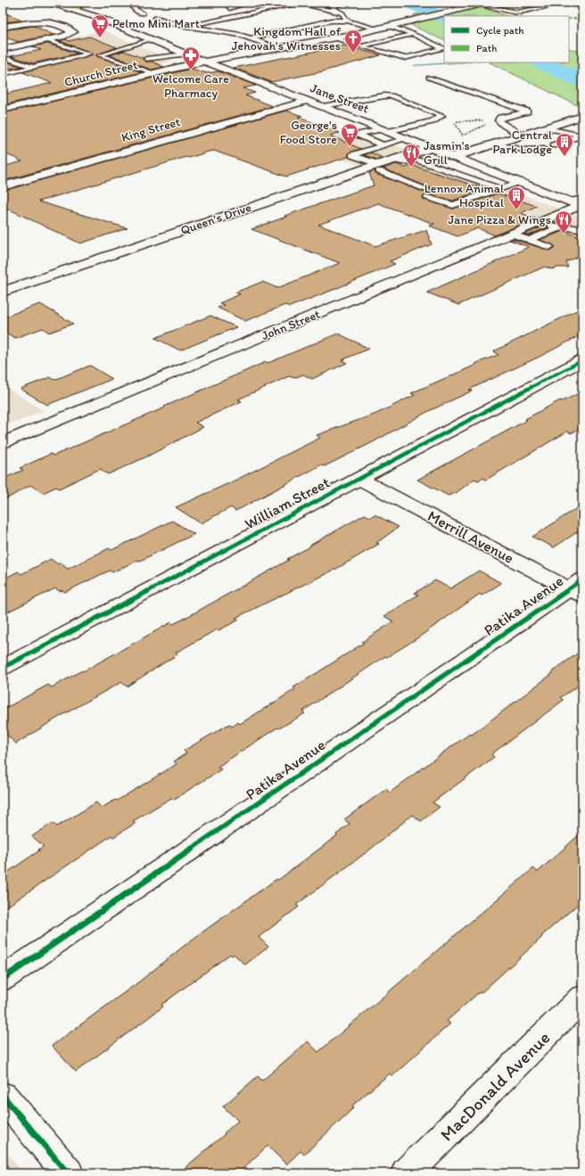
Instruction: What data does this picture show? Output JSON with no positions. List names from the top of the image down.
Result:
{
  "streets": {
    "street": [
      "Church Street",
      "Jane Street",
      "King Street",
      "Queen's Drive",
      "John Street",
      "William Street",
      "Merrill Avenue",
      "Patika Avenue",
      "MacDonald Avenue"
    ]
  },
  "crossings": [
    ["Church Street", "Jane Street"],
    ["Jane Street", "King Street"],
    ["Jane Street", "Queen's Drive"],
    ["Jane Street", "John Street"],
    ["William Street", "Merrill Avenue"],
    ["Merrill Avenue", "Patika Avenue"]
  ],
  "places": {
    "supermarket": ["Pelmo Mini Mart", "George's Food Store"],
    "church": ["Kingdom Hall of Jehovah's Witnesses"],
    "pharmacy": ["Welcome Care Pharmacy"],
    "building": ["Central Park Lodge", "Lennox Animal Hospital"],
    "restaurant": ["Jasmin's Grill", "Jane Pizza & Wings"]
  },
  "legend": ["Cycle path", "Path"]
}
